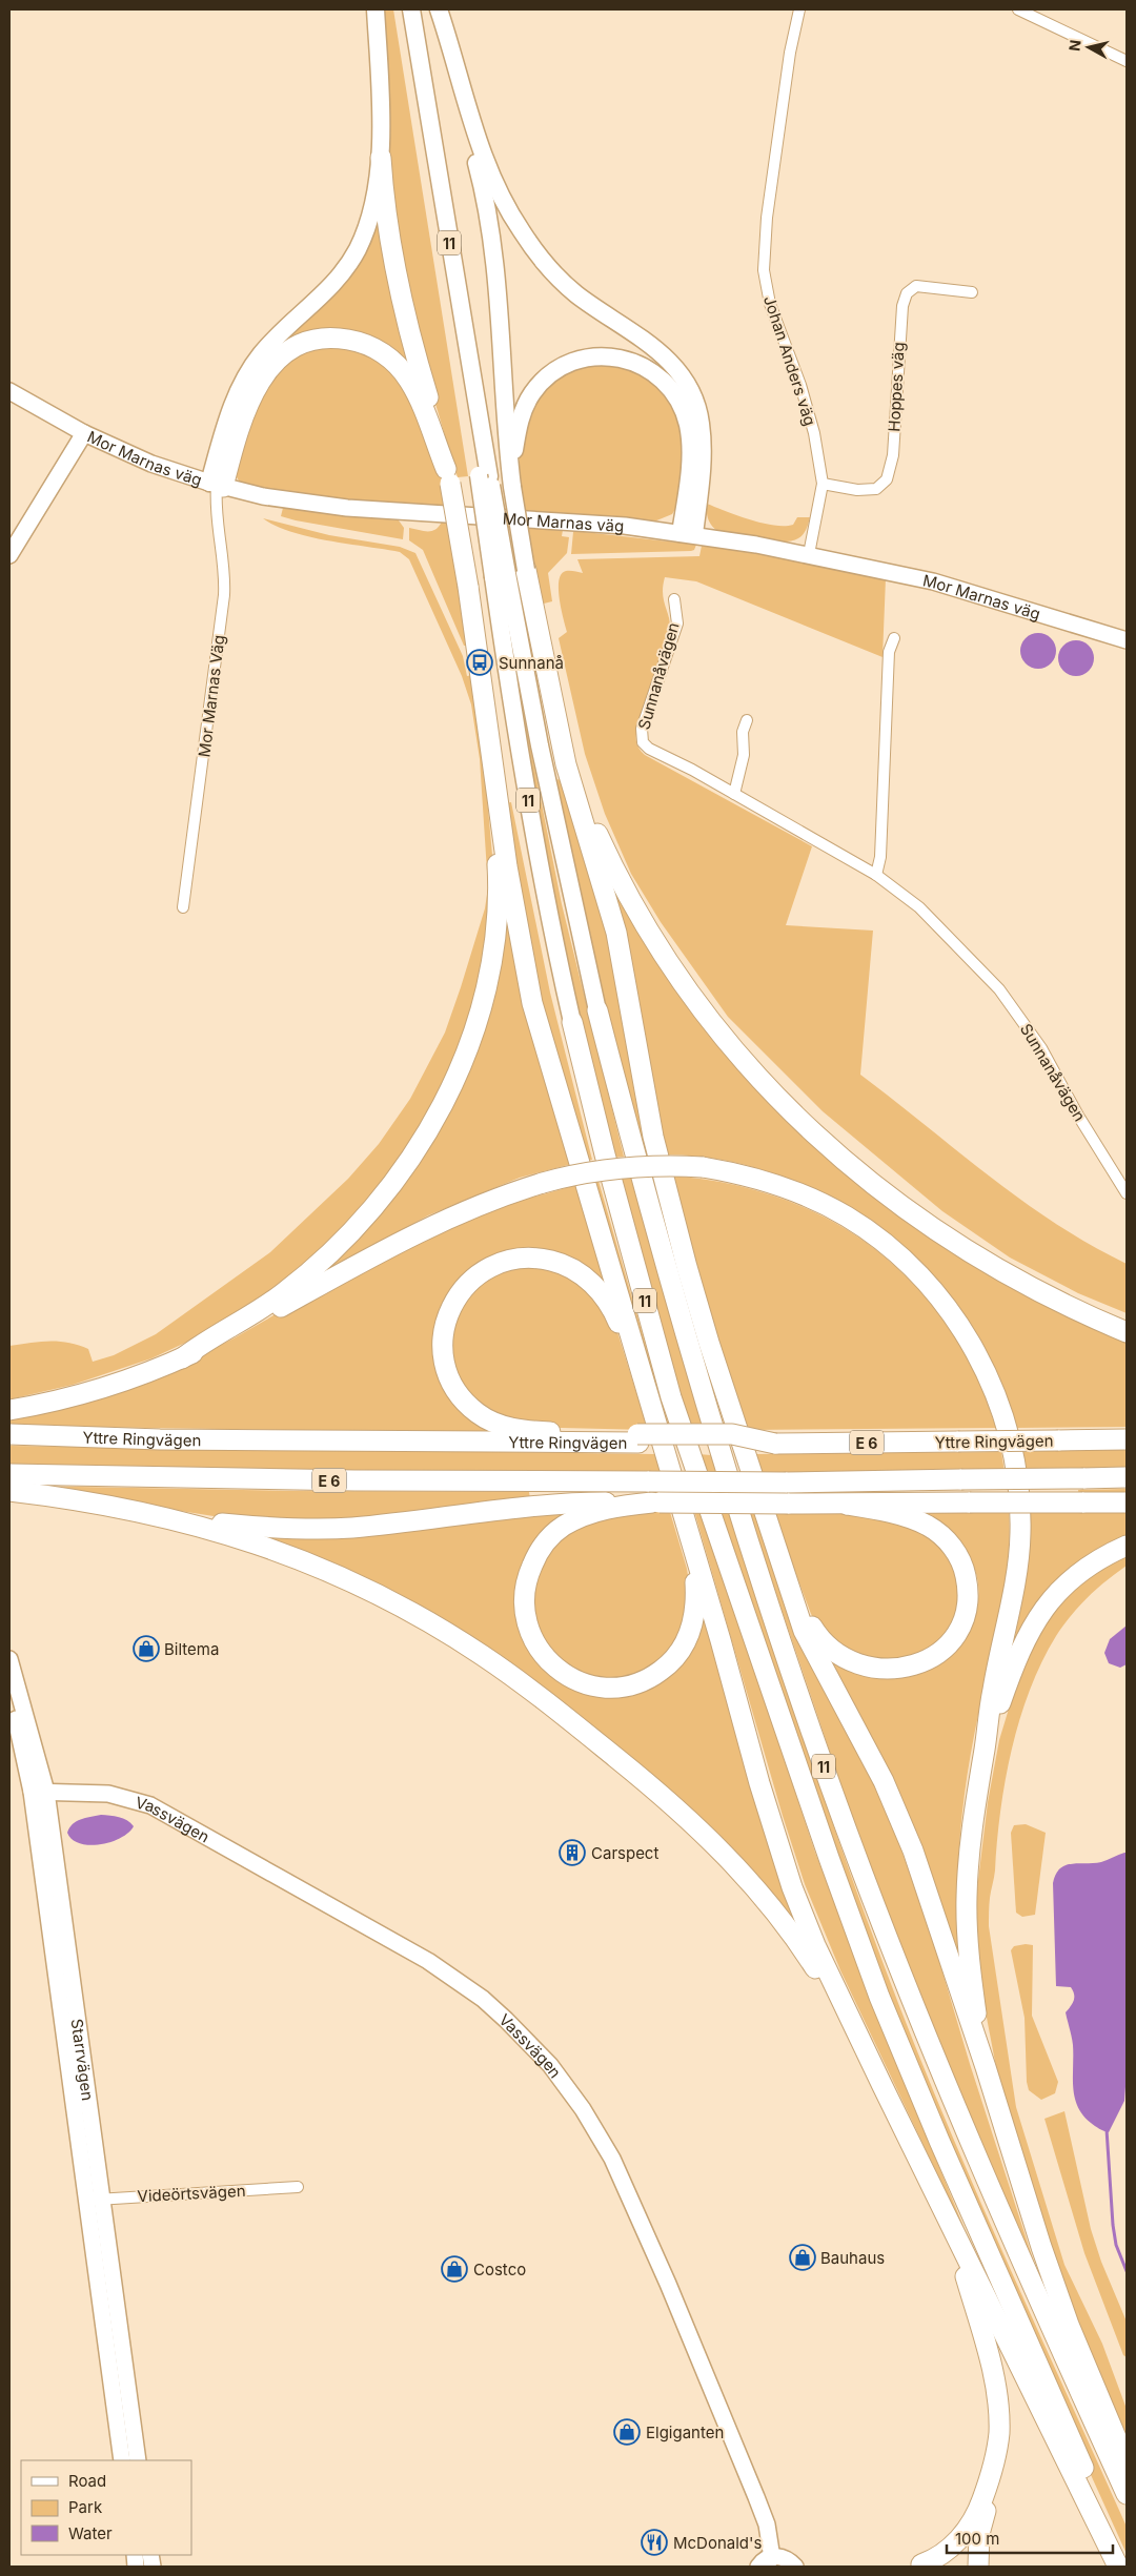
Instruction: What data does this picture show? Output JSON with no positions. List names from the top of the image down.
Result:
{
  "streets": {
    "highway": ["11", "Yttre Ringvägen", "E 6"],
    "street": [
      "Johan Anders väg",
      "Hoppes väg",
      "Mor Marnas väg",
      "Sunnanåvägen",
      "Mor Marnas Väg",
      "Vassvägen",
      "Starrvägen",
      "Videörtsvägen"
    ]
  },
  "crossings": [
    ["Johan Anders väg", "Hoppes väg"],
    ["Johan Anders väg", "Mor Marnas väg"],
    ["Mor Marnas väg", "Mor Marnas Väg"],
    ["Vassvägen", "Starrvägen"],
    ["Starrvägen", "Videörtsvägen"]
  ],
  "places": {
    "bus stop": ["Sunnanå"],
    "shop": [
      "Biltema",
      "Bauhaus",
      "Costco",
      "Elgiganten"
    ],
    "building": ["Carspect"],
    "restaurant": ["McDonald's"]
  },
  "legend": ["Road", "Park", "Water"],
  "scale_bar": "100 m",
  "north": "left"
}
